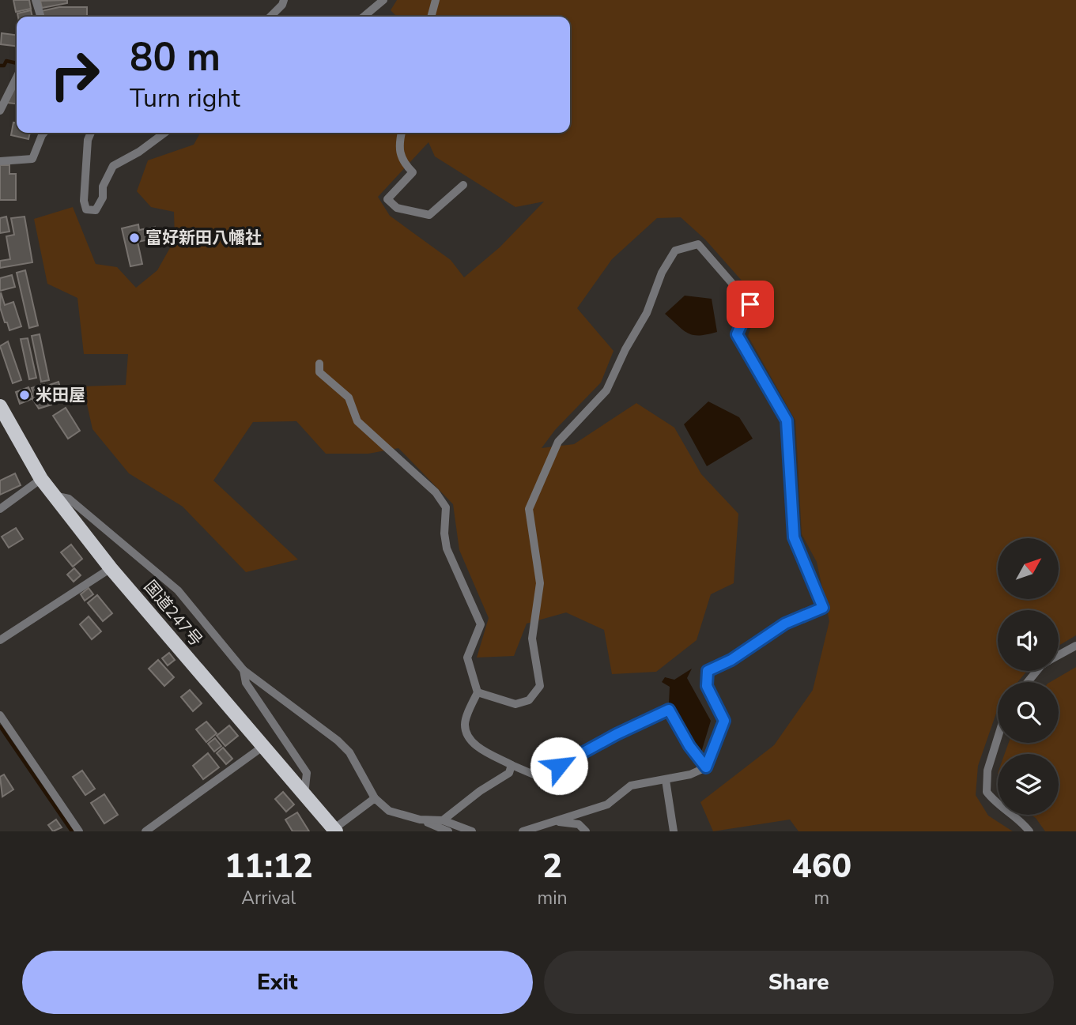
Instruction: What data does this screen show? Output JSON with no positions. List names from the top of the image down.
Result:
{
  "streets": {
    "highway": ["国道247号"]
  },
  "places": ["富好新田八幡社", "米田屋"],
  "north": "top right",
  "page": {
    "turn": ["80 m", "Turn right"],
    "eta": [
      "11:12",
      "Arrival",
      "2",
      "min",
      "460",
      "m"
    ],
    "buttons": ["Exit", "Share"]
  }
}
